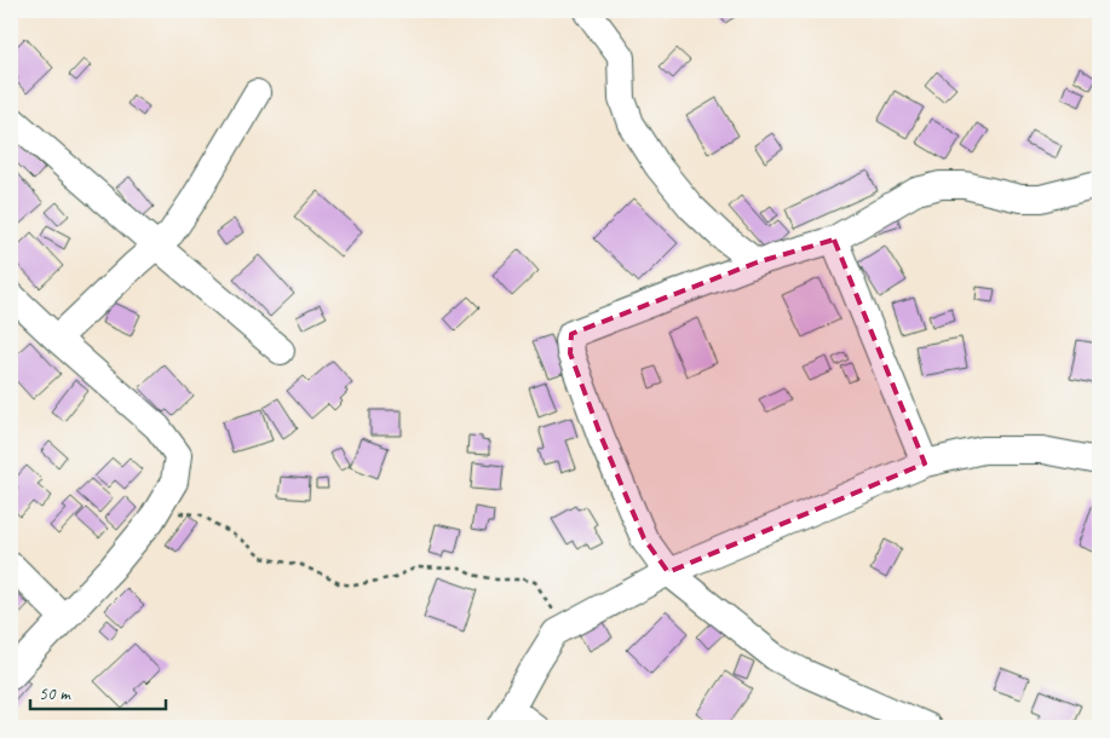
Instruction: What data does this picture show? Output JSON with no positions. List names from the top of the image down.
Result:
{
  "scale_bar": "50 m"
}
